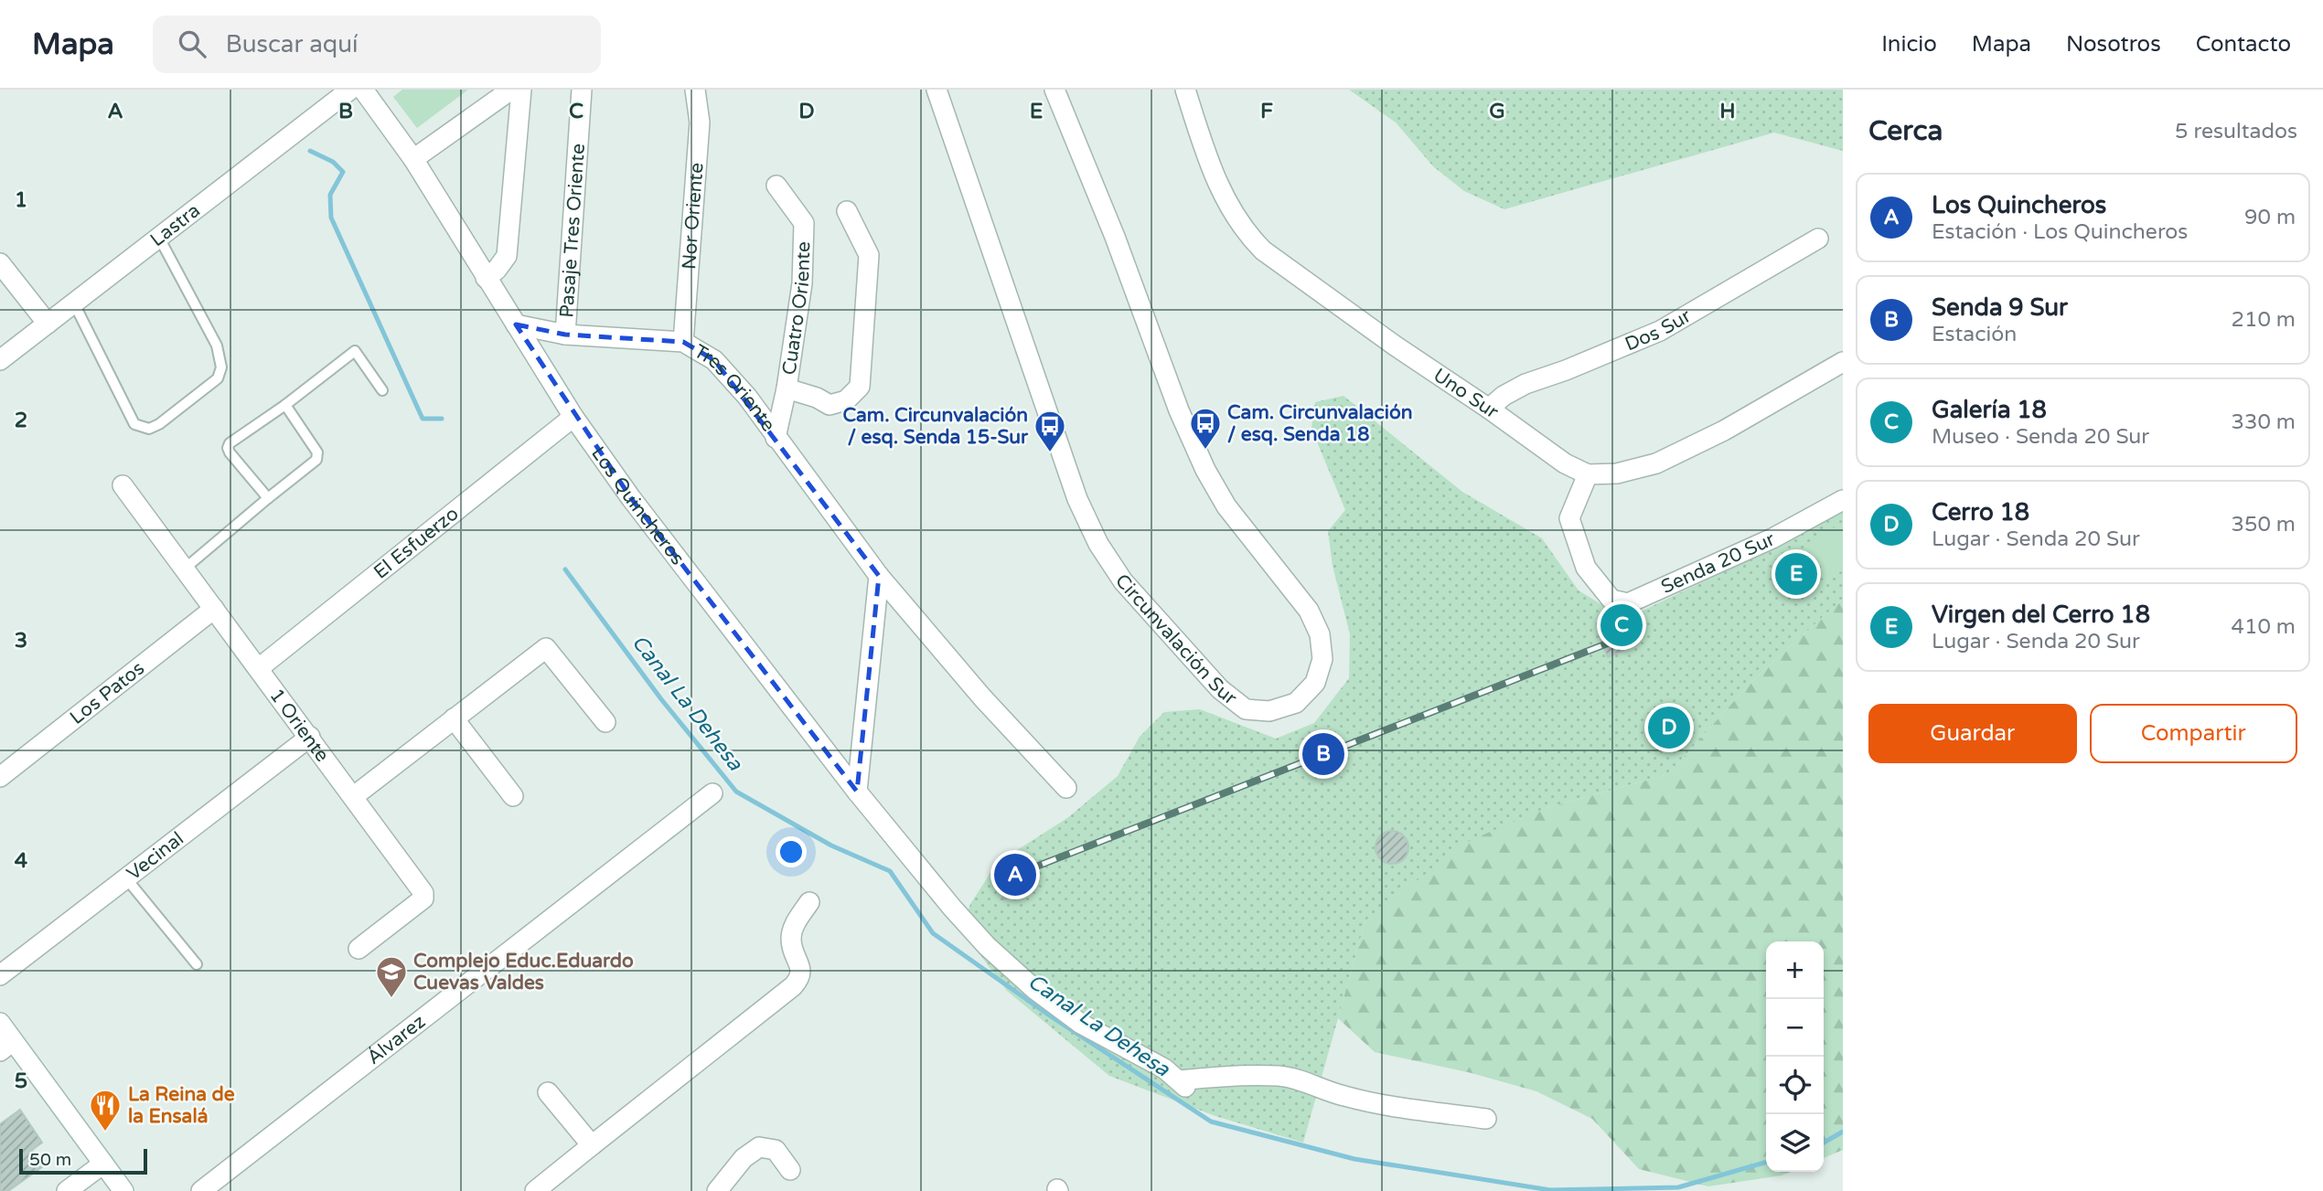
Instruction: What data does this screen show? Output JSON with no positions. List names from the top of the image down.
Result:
{
  "streets": {
    "street": [
      "Nor Oriente",
      "Lastra",
      "Pasaje Tres Oriente",
      "Cuatro Oriente",
      "Dos Sur",
      "Tres Oriente",
      "Uno Sur",
      "Los Quincheros",
      "El Esfuerzo",
      "Senda 20 Sur",
      "Circunvalación Sur",
      "Los Patos",
      "1 Oriente",
      "Vecinal",
      "Álvarez"
    ]
  },
  "crossings": [
    ["Nor Oriente", "Tres Oriente"],
    ["Pasaje Tres Oriente", "Tres Oriente"],
    ["Cuatro Oriente", "Tres Oriente"],
    ["Dos Sur", "Uno Sur"],
    ["Tres Oriente", "Los Quincheros"],
    ["Uno Sur", "Senda 20 Sur"],
    ["Los Quincheros", "El Esfuerzo"],
    ["El Esfuerzo", "1 Oriente"],
    ["Los Patos", "1 Oriente"],
    ["1 Oriente", "Vecinal"]
  ],
  "water": ["Canal La Dehesa"],
  "places": {
    "bus stop": ["Cam. Circunvalación / esq. Senda 18", "Cam. Circunvalación / esq. Senda 15-Sur"],
    "school or university": ["Complejo Educ.Eduardo Cuevas Valdes"],
    "restaurant": ["La Reina de la Ensalá"]
  },
  "scale_bar": "50 m",
  "page": {
    "header": "Mapa",
    "search": "Buscar aquí",
    "nav": [
      "Inicio",
      "Mapa",
      "Nosotros",
      "Contacto"
    ],
    "heading": ["Cerca", "5 resultados"],
    "list": [
      {
        "mark": "A",
        "name": "Los Quincheros",
        "note": "Estación · Los Quincheros",
        "value": "90 m"
      },
      {
        "mark": "B",
        "name": "Senda 9 Sur",
        "note": "Estación",
        "value": "210 m"
      },
      {
        "mark": "C",
        "name": "Galería 18",
        "note": "Museo · Senda 20 Sur",
        "value": "330 m"
      },
      {
        "mark": "D",
        "name": "Cerro 18",
        "note": "Lugar · Senda 20 Sur",
        "value": "350 m"
      },
      {
        "mark": "E",
        "name": "Virgen del Cerro 18",
        "note": "Lugar · Senda 20 Sur",
        "value": "410 m"
      }
    ],
    "pins": [
      "E",
      "C",
      "D",
      "B",
      "A"
    ],
    "buttons": ["Guardar", "Compartir"],
    "map_buttons": ["+", "−"],
    "scale": "50 m"
  },
  "grid": {
    "columns": [
      "A",
      "B",
      "C",
      "D",
      "E",
      "F",
      "G",
      "H"
    ],
    "rows": [
      "1",
      "2",
      "3",
      "4",
      "5"
    ]
  }
}
